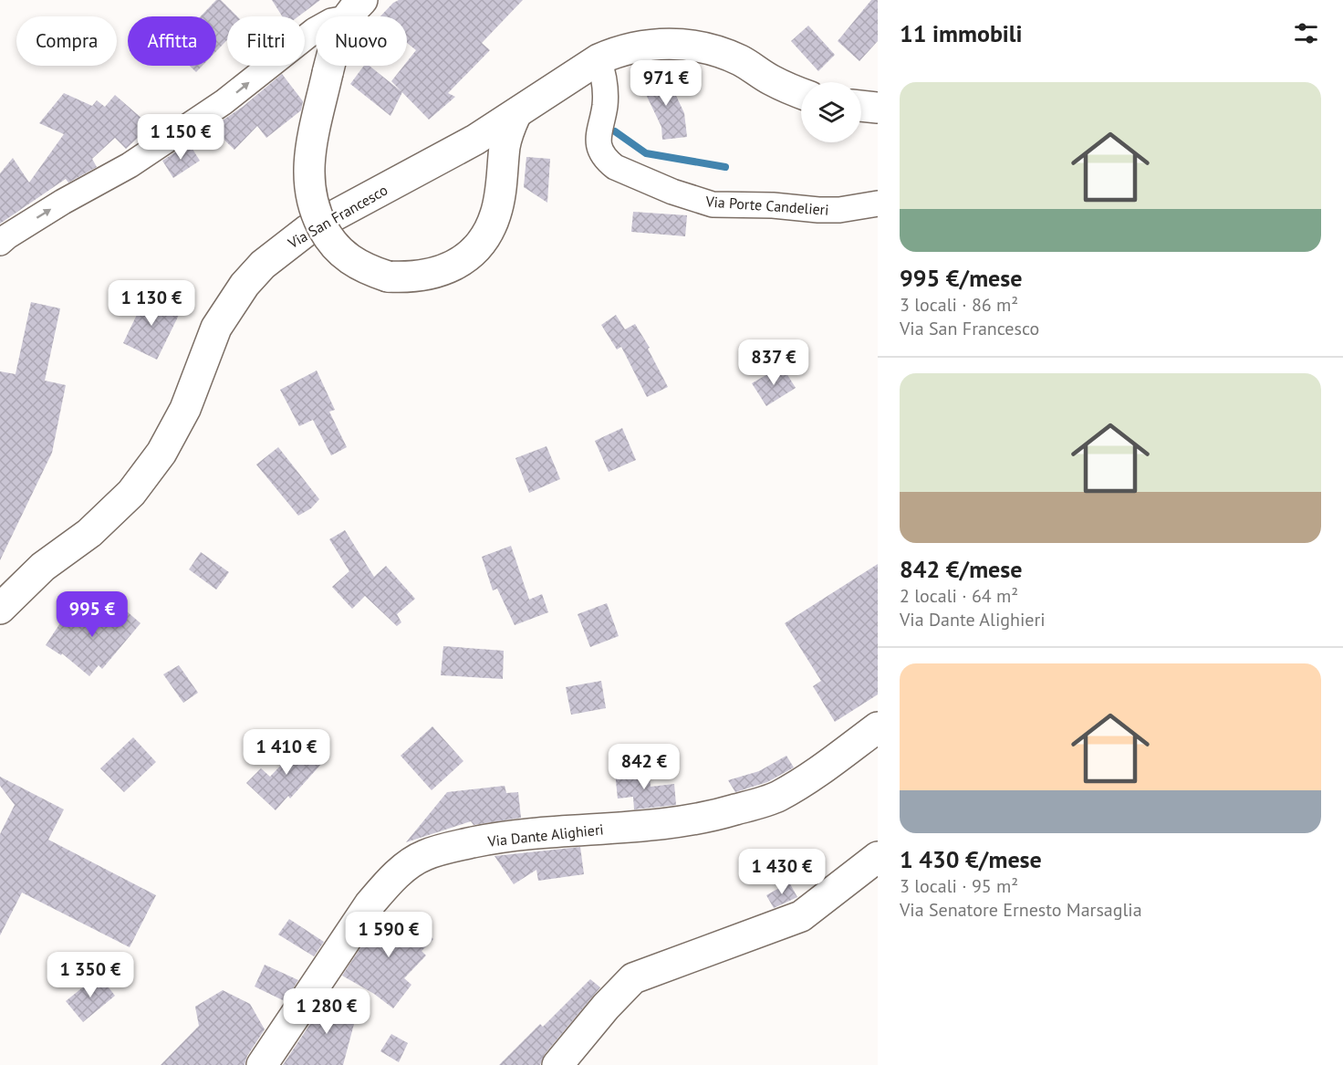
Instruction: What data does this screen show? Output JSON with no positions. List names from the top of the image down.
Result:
{
  "streets": {
    "street": ["Via Porte Candelieri", "Via San Francesco", "Via Dante Alighieri"]
  },
  "crossings": [
    ["Via Porte Candelieri", "Via San Francesco"]
  ],
  "page": {
    "heading": "11 immobili",
    "chip": [
      "Compra",
      "Affitta",
      "Filtri",
      "Nuovo"
    ],
    "price": [
      "971 €",
      "1 150 €",
      "1 130 €",
      "837 €",
      "995 €",
      "1 410 €",
      "842 €",
      "1 430 €",
      "1 590 €",
      "1 350 €",
      "1 280 €"
    ],
    "list": [
      {
        "name": "995 €/mese",
        "note": "3 locali · 86 m² · Via San Francesco"
      },
      {
        "name": "842 €/mese",
        "note": "2 locali · 64 m² · Via Dante Alighieri"
      },
      {
        "name": "1 430 €/mese",
        "note": "3 locali · 95 m² · Via Senatore Ernesto Marsaglia"
      }
    ]
  }
}
